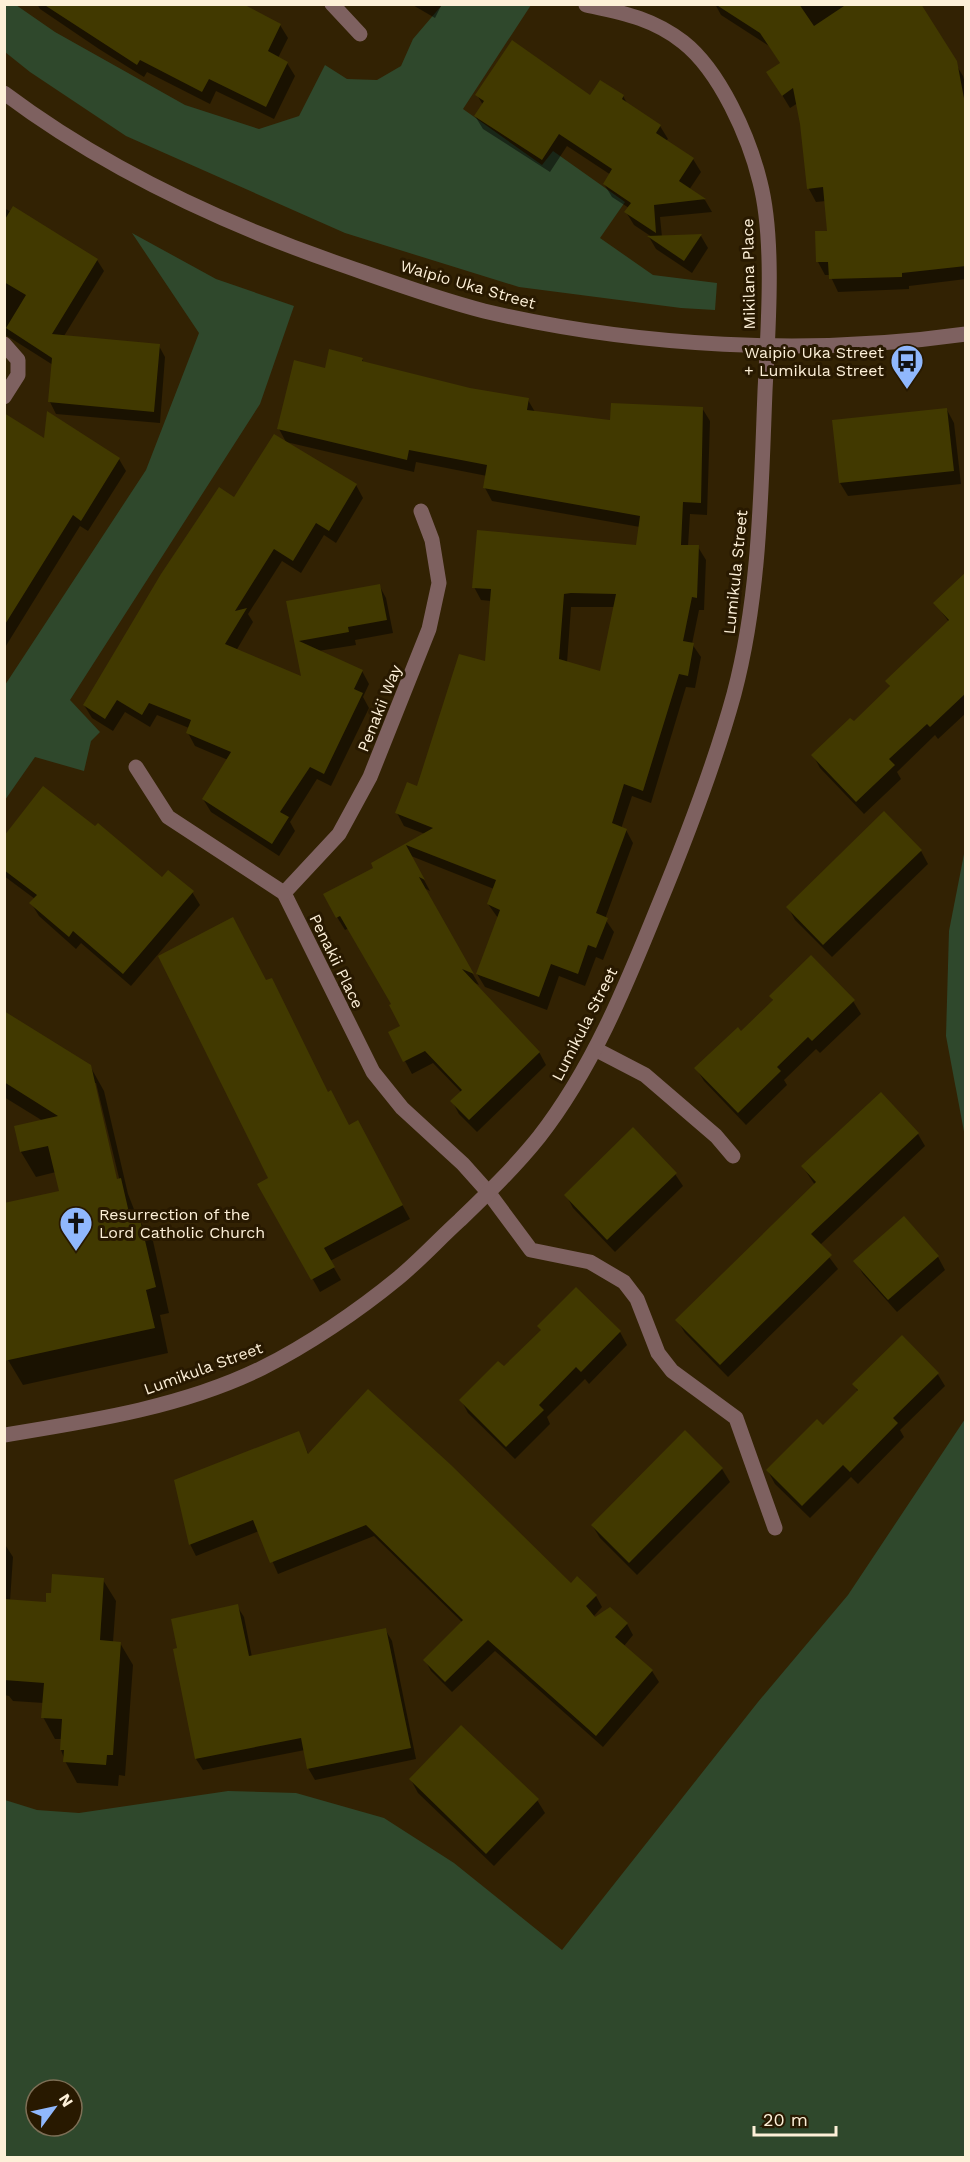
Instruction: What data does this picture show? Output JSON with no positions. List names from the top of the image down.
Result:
{
  "streets": {
    "street": [
      "Mikilana Place",
      "Waipio Uka Street",
      "Lumikula Street",
      "Penakii Way",
      "Penakii Place"
    ]
  },
  "crossings": [
    ["Mikilana Place", "Waipio Uka Street"],
    ["Mikilana Place", "Lumikula Street"],
    ["Waipio Uka Street", "Lumikula Street"],
    ["Lumikula Street", "Penakii Place"],
    ["Penakii Way", "Penakii Place"]
  ],
  "places": {
    "bus stop": ["Waipio Uka Street + Lumikula Street"],
    "church": ["Resurrection of the Lord Catholic Church"]
  },
  "scale_bar": "20 m",
  "north": "top right"
}
